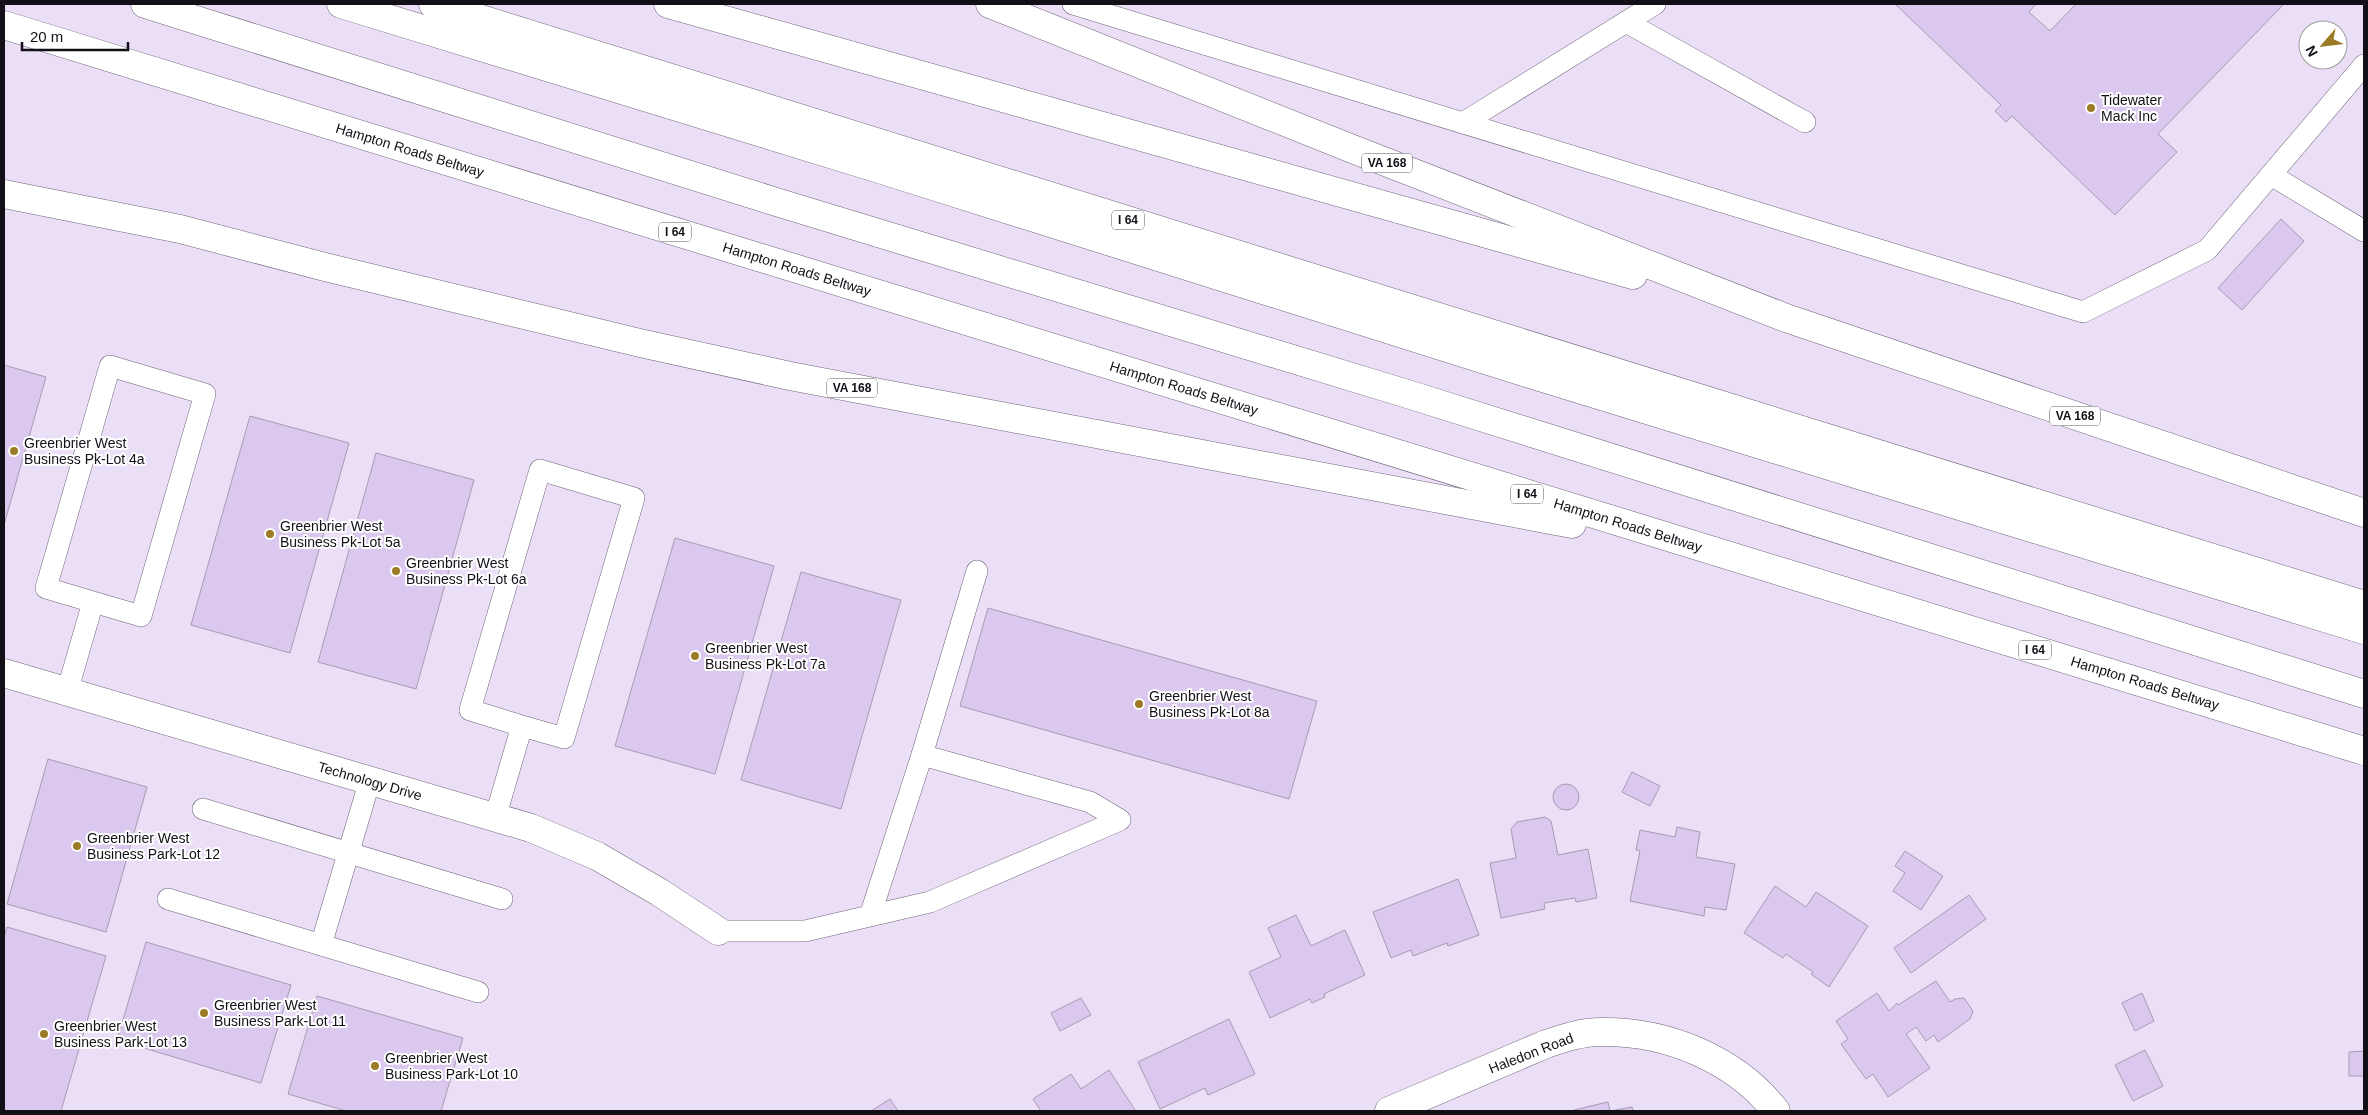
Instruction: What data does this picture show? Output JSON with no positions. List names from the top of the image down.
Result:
{
  "streets": {
    "main road": [
      "Hampton Roads Beltway",
      "VA 168",
      "I 64",
      "Technology Drive",
      "Haledon Road"
    ]
  },
  "crossings": [
    ["Hampton Roads Beltway", "VA 168"]
  ],
  "places": [
    "Tidewater Mack Inc",
    "Greenbrier West Business Pk-Lot 4a",
    "Greenbrier West Business Pk-Lot 5a",
    "Greenbrier West Business Pk-Lot 6a",
    "Greenbrier West Business Pk-Lot 7a",
    "Greenbrier West Business Pk-Lot 8a",
    "Greenbrier West Business Park-Lot 12",
    "Greenbrier West Business Park-Lot 11",
    "Greenbrier West Business Park-Lot 13",
    "Greenbrier West Business Park-Lot 10"
  ],
  "scale_bar": "20 m",
  "north": "bottom left"
}
